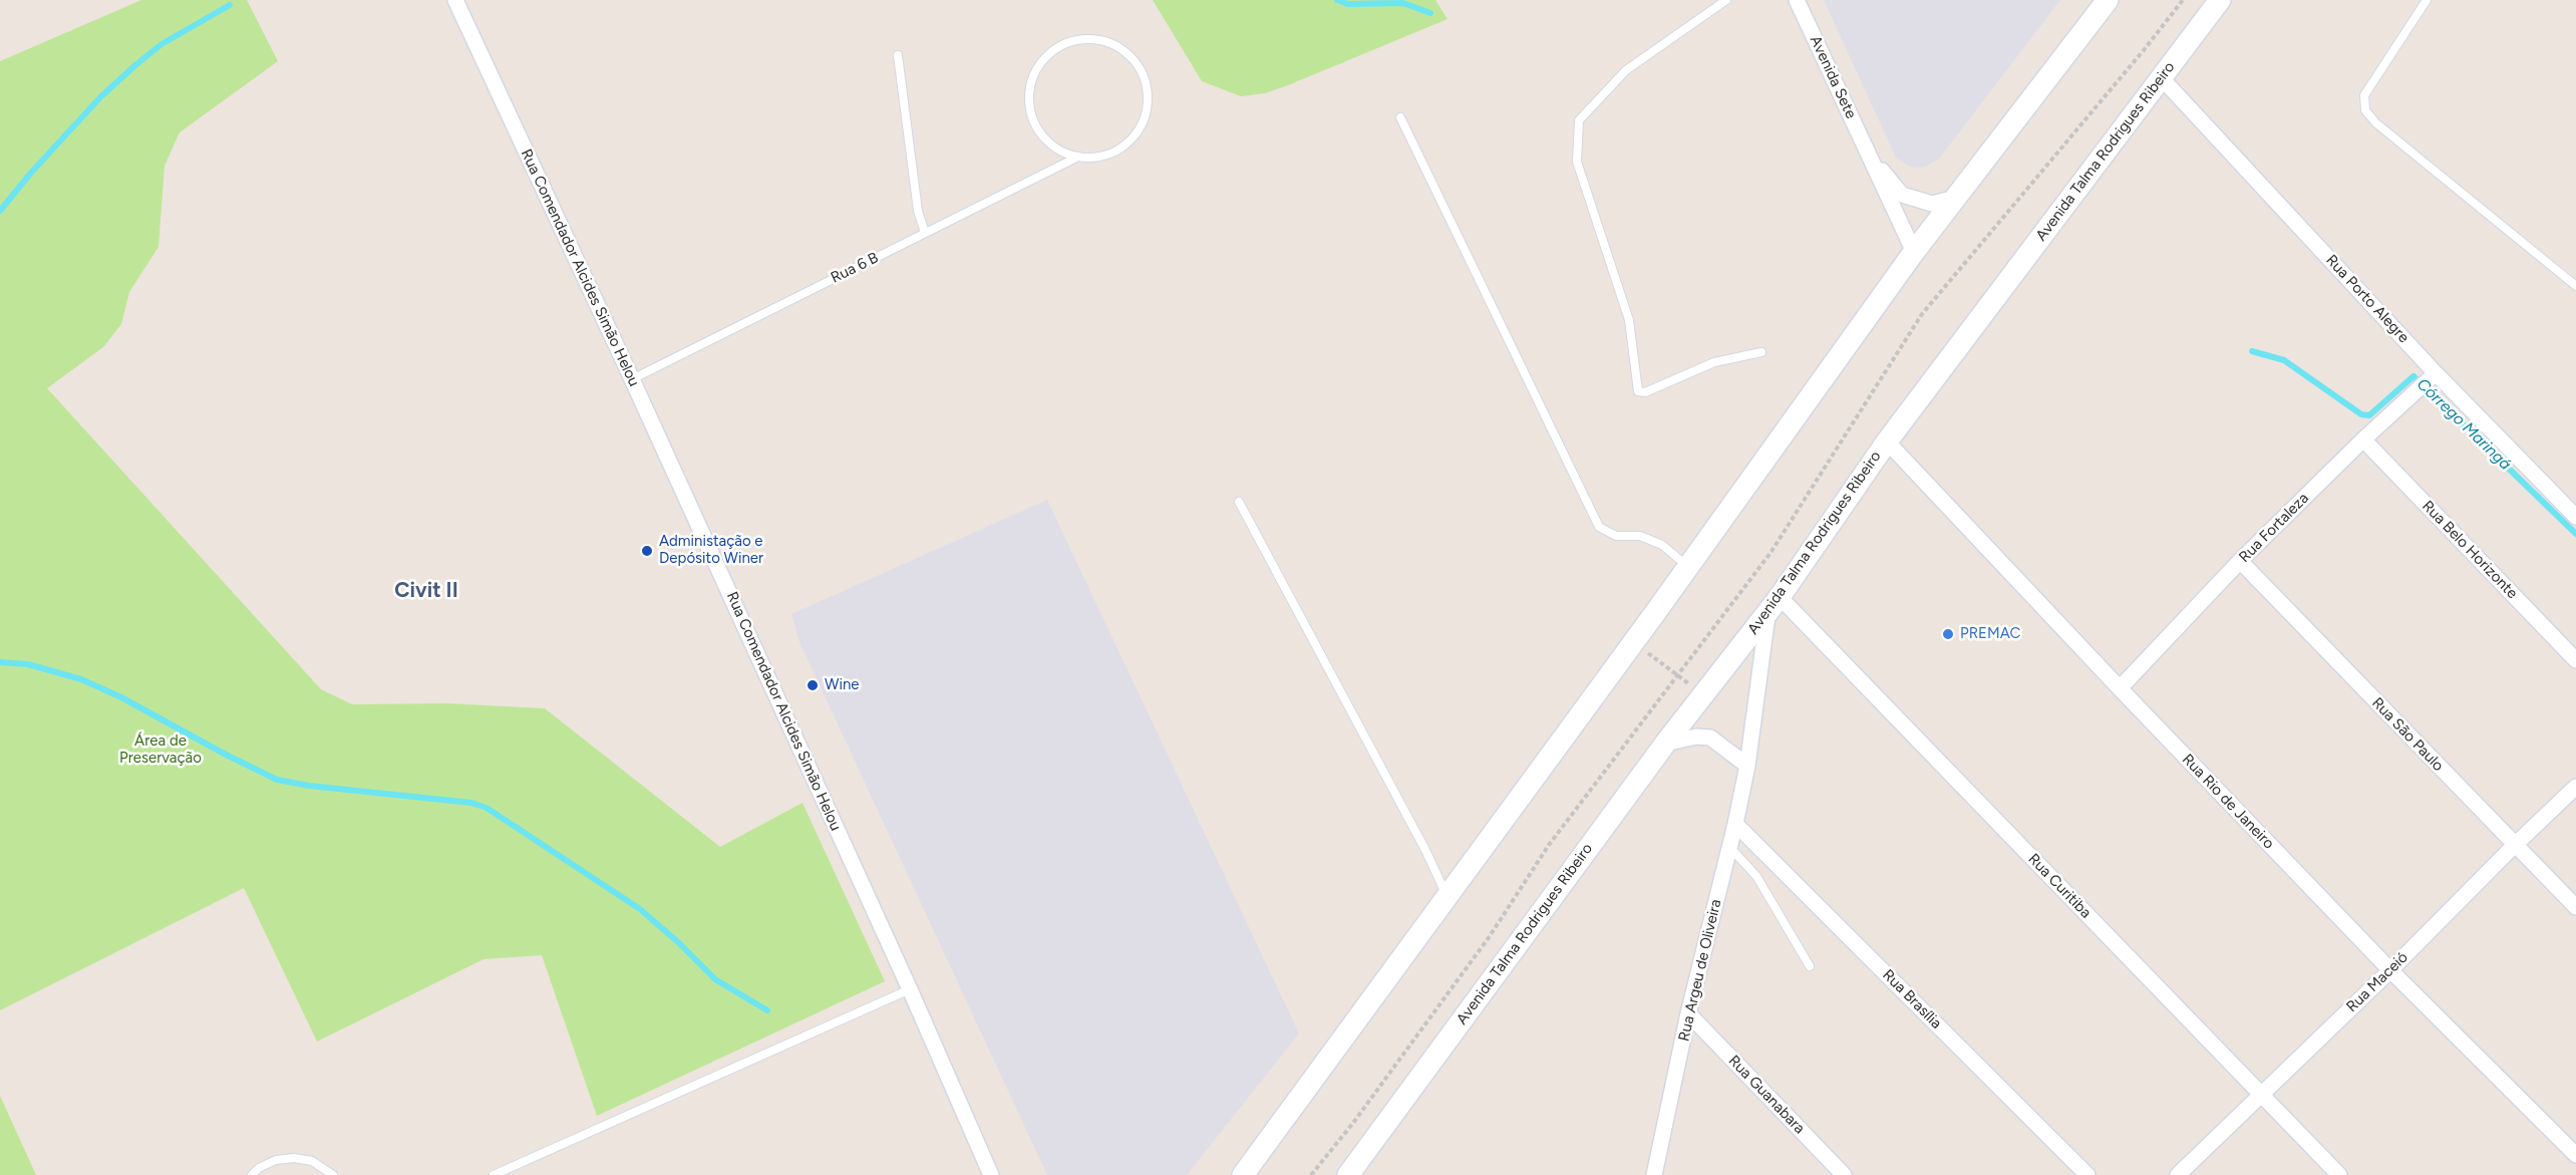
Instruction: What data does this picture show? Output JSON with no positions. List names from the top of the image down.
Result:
{
  "streets": {
    "main road": ["Avenida Talma Rodrigues Ribeiro"],
    "street": [
      "Avenida Sete",
      "Rua Comendador Alcides Simão Helou",
      "Rua Porto Alegre",
      "Rua Fortaleza",
      "Rua Belo Horizonte",
      "Rua São Paulo",
      "Rua Rio de Janeiro",
      "Rua Curitiba",
      "Rua Argeu de Oliveira",
      "Rua Maceió",
      "Rua Brasília",
      "Rua Guanabara"
    ],
    "lane": ["Rua 6 B"]
  },
  "crossings": [
    ["Avenida Talma Rodrigues Ribeiro", "Rua Porto Alegre"],
    ["Avenida Talma Rodrigues Ribeiro", "Rua Rio de Janeiro"],
    ["Avenida Talma Rodrigues Ribeiro", "Rua Curitiba"],
    ["Avenida Talma Rodrigues Ribeiro", "Rua Argeu de Oliveira"],
    ["Rua Comendador Alcides Simão Helou", "Rua 6 B"],
    ["Rua Porto Alegre", "Rua Fortaleza"],
    ["Rua Fortaleza", "Rua Belo Horizonte"],
    ["Rua Fortaleza", "Rua São Paulo"],
    ["Rua Fortaleza", "Rua Rio de Janeiro"],
    ["Rua São Paulo", "Rua Maceió"],
    ["Rua Rio de Janeiro", "Rua Maceió"],
    ["Rua Curitiba", "Rua Argeu de Oliveira"],
    ["Rua Curitiba", "Rua Maceió"],
    ["Rua Argeu de Oliveira", "Rua Brasília"],
    ["Rua Argeu de Oliveira", "Rua Guanabara"]
  ],
  "districts": ["Civit II"],
  "water": ["Córrego Maringá"],
  "parks": ["Área de Preservação"],
  "places": ["Administação e Depósito Winer", "PREMAC", "Wine"]
}
